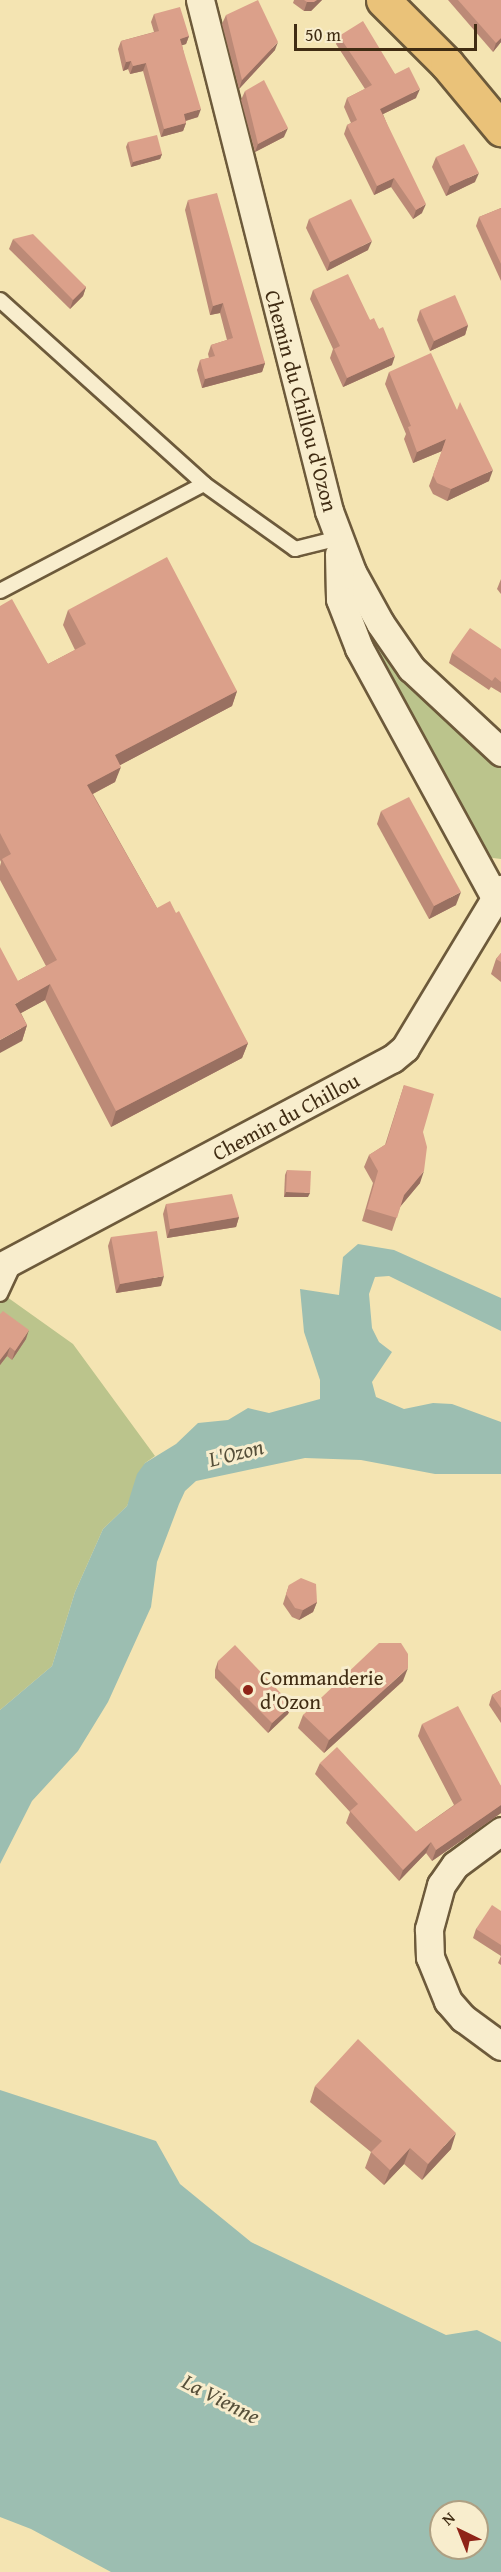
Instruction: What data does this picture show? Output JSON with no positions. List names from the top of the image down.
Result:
{
  "streets": {
    "street": ["Chemin du Chillou d'Ozon", "Chemin du Chillou"]
  },
  "water": ["L'Ozon", "La Vienne"],
  "places": ["Commanderie d'Ozon"],
  "scale_bar": "50 m",
  "north": "top left"
}
